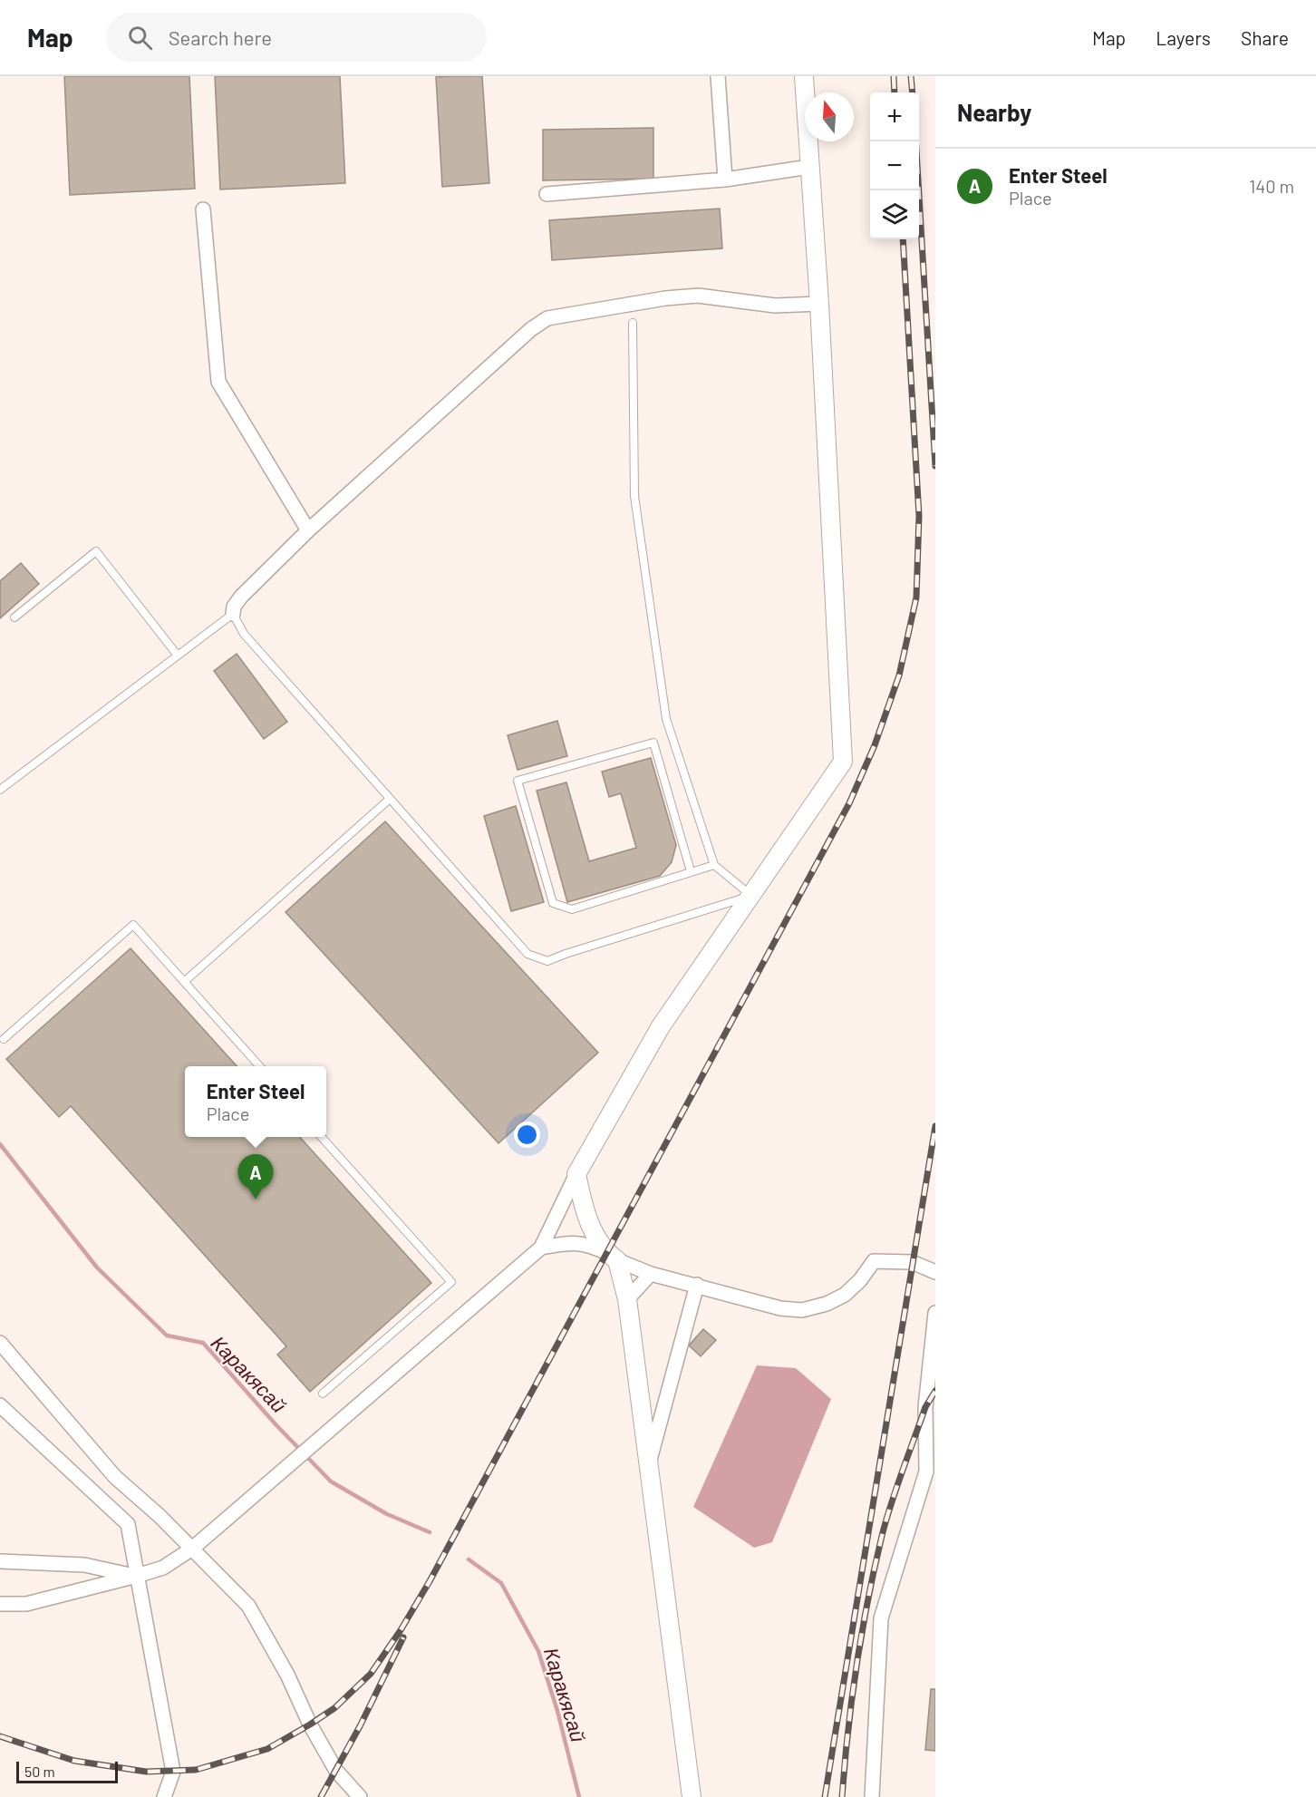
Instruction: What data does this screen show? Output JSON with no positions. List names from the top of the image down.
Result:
{
  "water": ["Каракясай"],
  "scale_bar": "50 m",
  "north": "top",
  "page": {
    "header": "Map",
    "search": "Search here",
    "nav": ["Map", "Layers", "Share"],
    "heading": "Nearby",
    "map_buttons": ["+", "−"],
    "list": [
      {
        "mark": "A",
        "name": "Enter Steel",
        "note": "Place",
        "value": "140 m"
      }
    ],
    "popup": ["Enter Steel", "Place"],
    "pins": "A",
    "scale": "50 m"
  }
}
